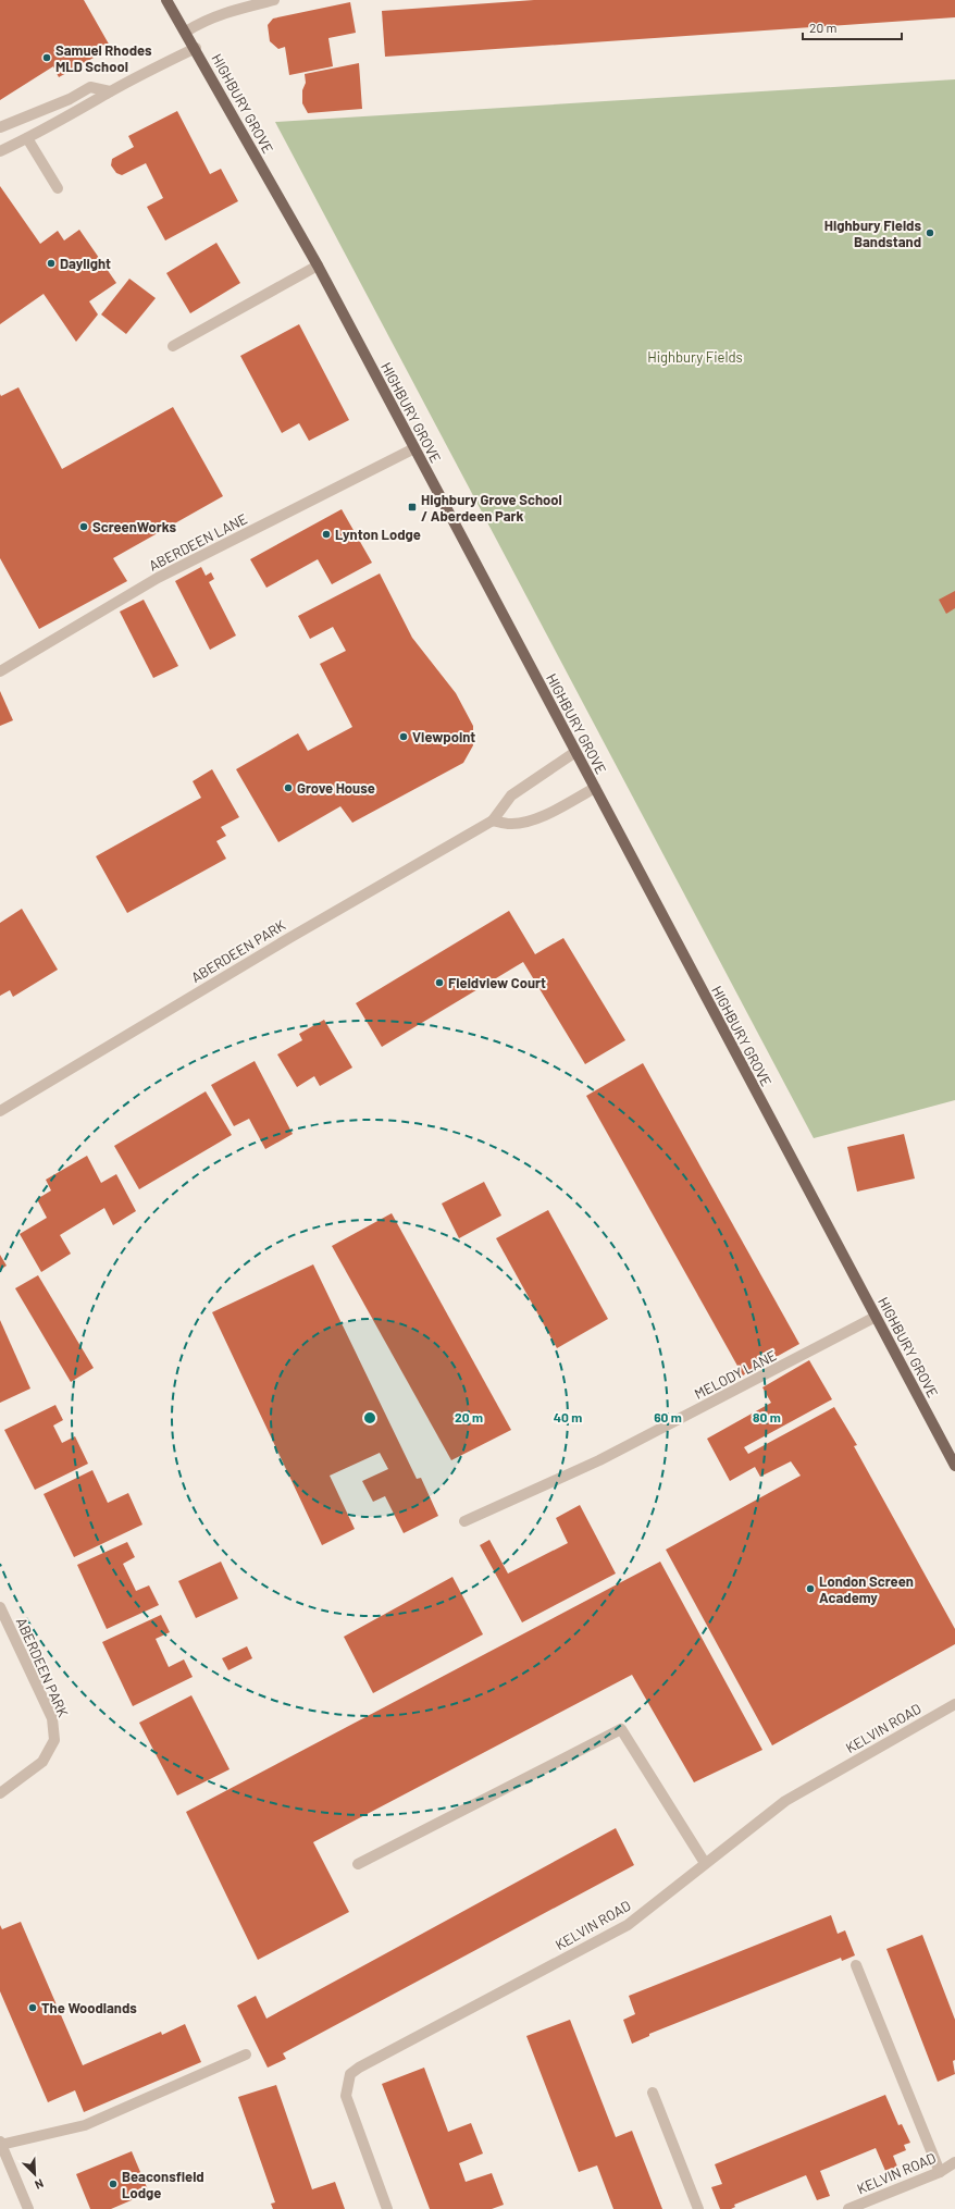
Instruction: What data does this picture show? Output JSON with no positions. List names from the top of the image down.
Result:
{
  "streets": {
    "main road": ["HIGHBURY GROVE"],
    "street": [
      "ABERDEEN LANE",
      "ABERDEEN PARK",
      "MELODY LANE",
      "KELVIN ROAD"
    ]
  },
  "crossings": [
    ["HIGHBURY GROVE", "ABERDEEN LANE"],
    ["HIGHBURY GROVE", "ABERDEEN PARK"],
    ["HIGHBURY GROVE", "MELODY LANE"]
  ],
  "parks": ["Highbury Fields"],
  "places": {
    "other": [
      "Samuel Rhodes MLD School",
      "Highbury Fields Bandstand",
      "Daylight",
      "ScreenWorks",
      "Lynton Lodge",
      "Viewpoint",
      "Grove House",
      "Fieldview Court",
      "London Screen Academy",
      "The Woodlands",
      "Beaconsfield Lodge"
    ],
    "transit": ["Highbury Grove School / Aberdeen Park"]
  },
  "scale_bar": "20 m",
  "north": "bottom right",
  "rings": [
    "20 m",
    "40 m",
    "60 m",
    "80 m"
  ]
}
